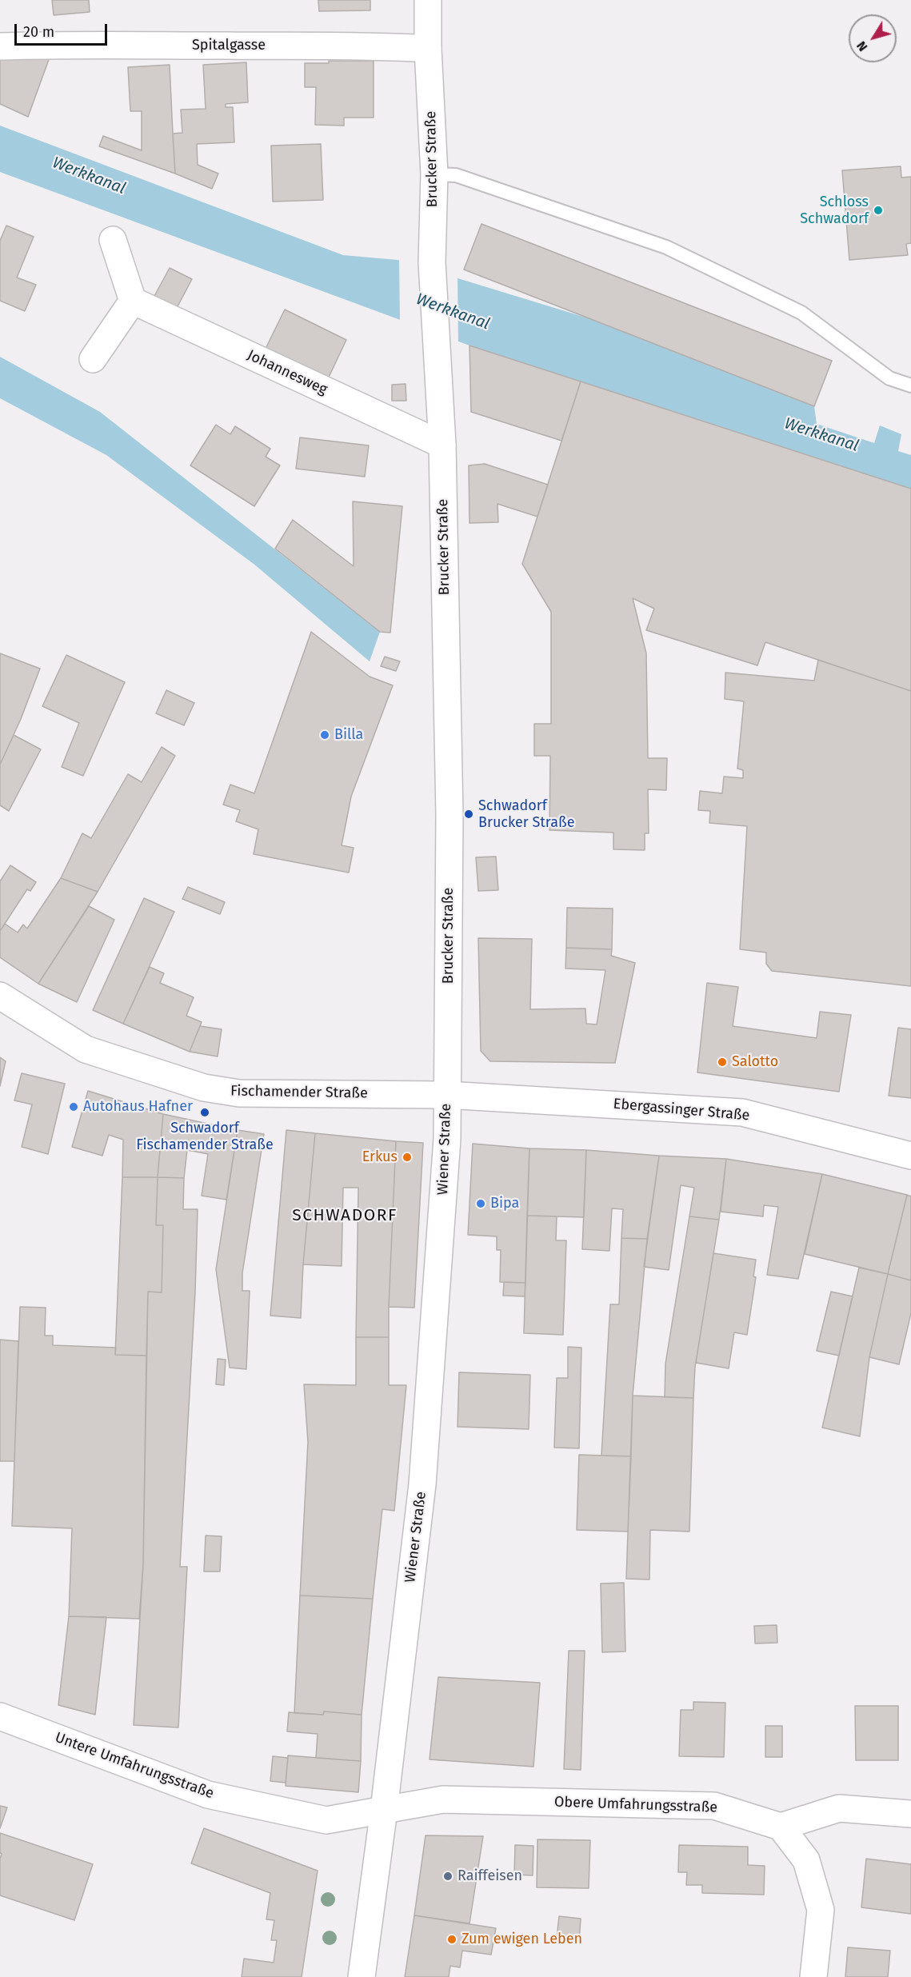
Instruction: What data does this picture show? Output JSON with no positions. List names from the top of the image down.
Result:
{
  "streets": {
    "main road": [
      "Spitalgasse",
      "Brucker Straße",
      "Johannesweg",
      "Fischamender Straße",
      "Ebergassinger Straße",
      "Wiener Straße",
      "Untere Umfahrungsstraße",
      "Obere Umfahrungsstraße"
    ]
  },
  "crossings": [
    ["Spitalgasse", "Brucker Straße"],
    ["Brucker Straße", "Johannesweg"],
    ["Brucker Straße", "Fischamender Straße"],
    ["Brucker Straße", "Ebergassinger Straße"],
    ["Brucker Straße", "Wiener Straße"],
    ["Fischamender Straße", "Ebergassinger Straße"],
    ["Fischamender Straße", "Wiener Straße"],
    ["Ebergassinger Straße", "Wiener Straße"],
    ["Wiener Straße", "Untere Umfahrungsstraße"],
    ["Wiener Straße", "Obere Umfahrungsstraße"],
    ["Untere Umfahrungsstraße", "Obere Umfahrungsstraße"]
  ],
  "districts": ["SCHWADORF"],
  "water": ["Werkkanal"],
  "places": [
    "Schloss Schwadorf",
    "Billa",
    "Schwadorf Brucker Straße",
    "Salotto",
    "Autohaus Hafner",
    "Schwadorf Fischamender Straße",
    "Erkus",
    "Bipa",
    "Raiffeisen",
    "Zum ewigen Leben"
  ],
  "scale_bar": "20 m",
  "north": "bottom left"
}
